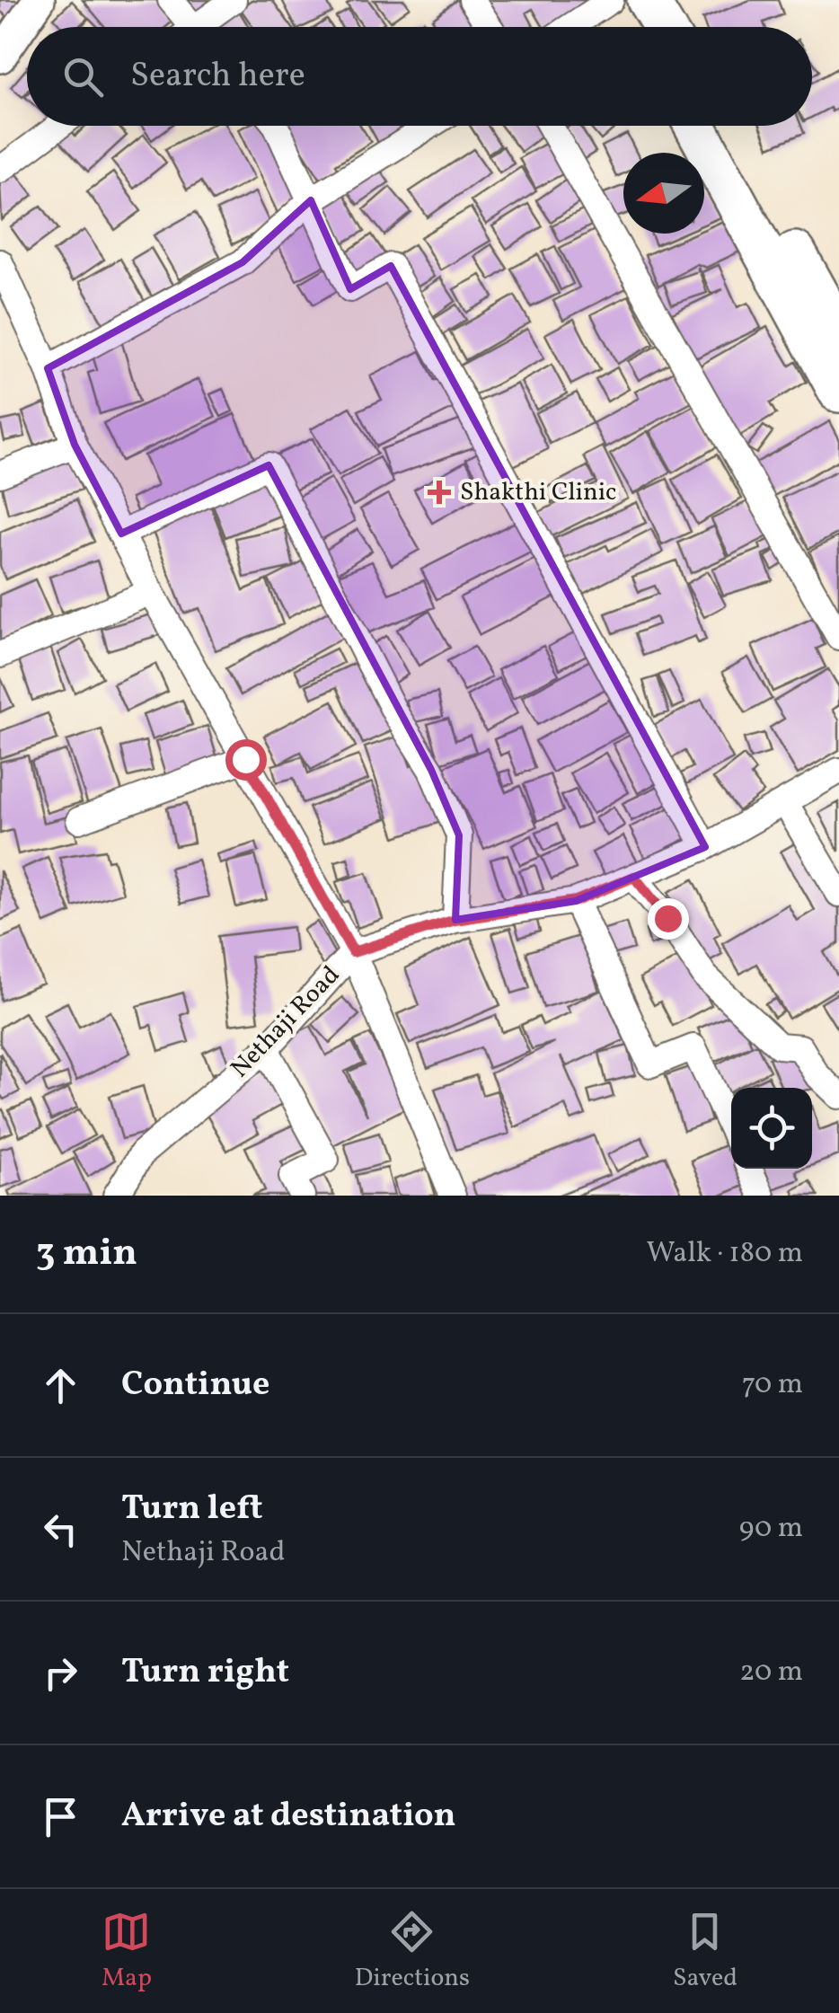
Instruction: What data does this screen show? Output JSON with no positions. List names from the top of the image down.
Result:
{
  "streets": {
    "street": ["Nethaji Road"]
  },
  "places": {
    "health": ["Shakthi Clinic"]
  },
  "north": "left",
  "page": {
    "search": "Search here",
    "heading": ["3 min", "Walk · 180 m"],
    "list": [
      ["Continue", "70 m"],
      ["Turn left", "Nethaji Road", "90 m"],
      ["Turn right", "20 m"],
      "Arrive at destination"
    ],
    "nav": ["Map", "Directions", "Saved"]
  }
}
